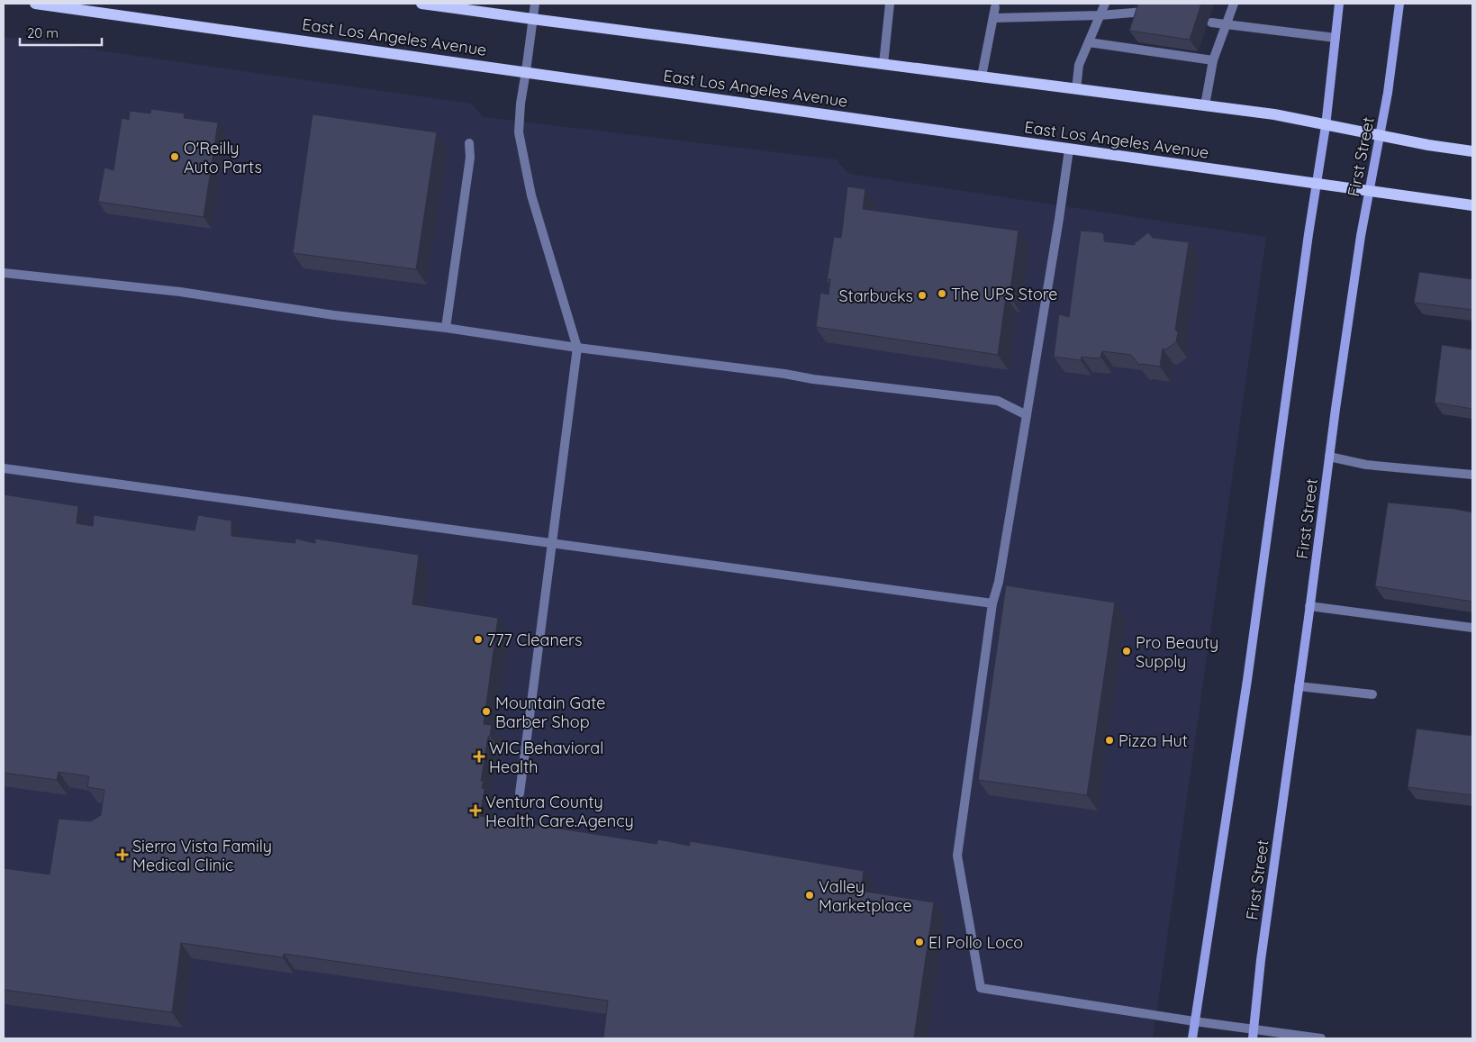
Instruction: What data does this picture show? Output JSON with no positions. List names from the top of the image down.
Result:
{
  "streets": {
    "main road": ["East Los Angeles Avenue", "First Street"]
  },
  "crossings": [
    ["East Los Angeles Avenue", "First Street"]
  ],
  "places": {
    "other": [
      "O'Reilly Auto Parts",
      "The UPS Store",
      "Starbucks",
      "777 Cleaners",
      "Pro Beauty Supply",
      "Mountain Gate Barber Shop",
      "Pizza Hut",
      "Valley Marketplace",
      "El Pollo Loco"
    ],
    "health": ["WIC Behavioral Health", "Ventura County Health Care.Agency", "Sierra Vista Family Medical Clinic"]
  },
  "scale_bar": "20 m"
}
